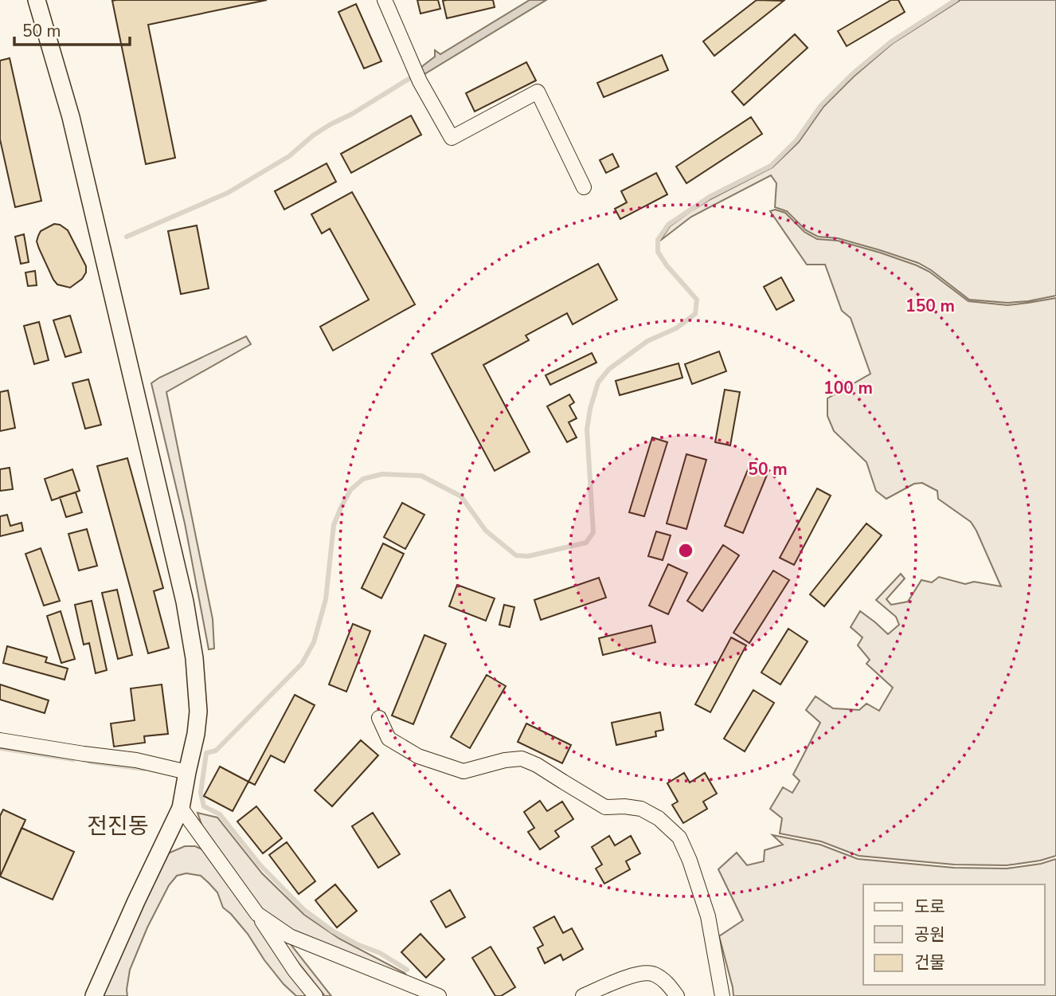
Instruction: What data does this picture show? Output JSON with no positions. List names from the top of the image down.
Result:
{
  "districts": ["전진동"],
  "legend": ["도로", "공원", "건물"],
  "scale_bar": "50 m",
  "rings": ["150 m", "100 m", "50 m"]
}
